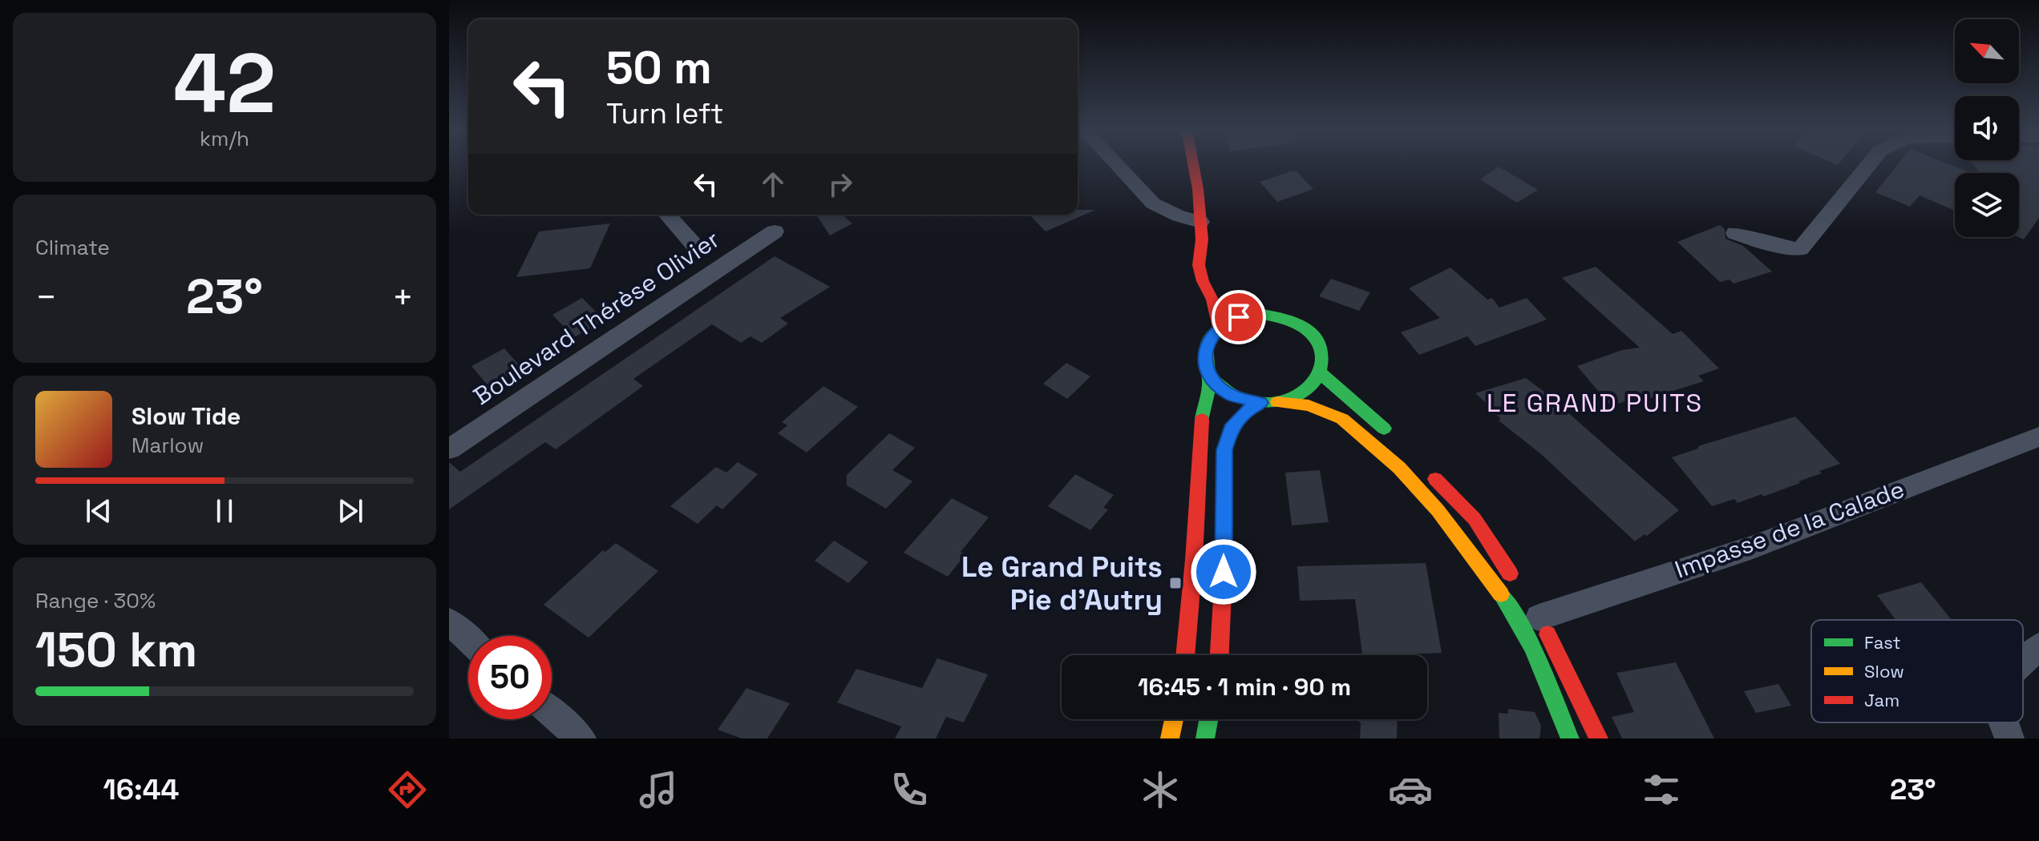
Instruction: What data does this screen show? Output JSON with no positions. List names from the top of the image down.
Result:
{
  "streets": {
    "street": ["Boulevard Thérèse Olivier", "Impasse de la Calade"]
  },
  "districts": ["LE GRAND PUITS"],
  "places": {
    "transit": ["Le Grand Puits Pie d'Autry"]
  },
  "legend": ["Fast", "Slow", "Jam"],
  "north": "top left",
  "page": {
    "tile": [
      ["42", "km/h"],
      "Climate",
      ["Range · 30%", "150 km"]
    ],
    "turn": ["50 m", "Turn left"],
    "heat": ["−", "23°", "+"],
    "song": ["Slow Tide", "Marlow"],
    "limit": "50",
    "trip": "16:45 · 1 min · 90 m",
    "tabs": ["16:44", "23°"]
  }
}
